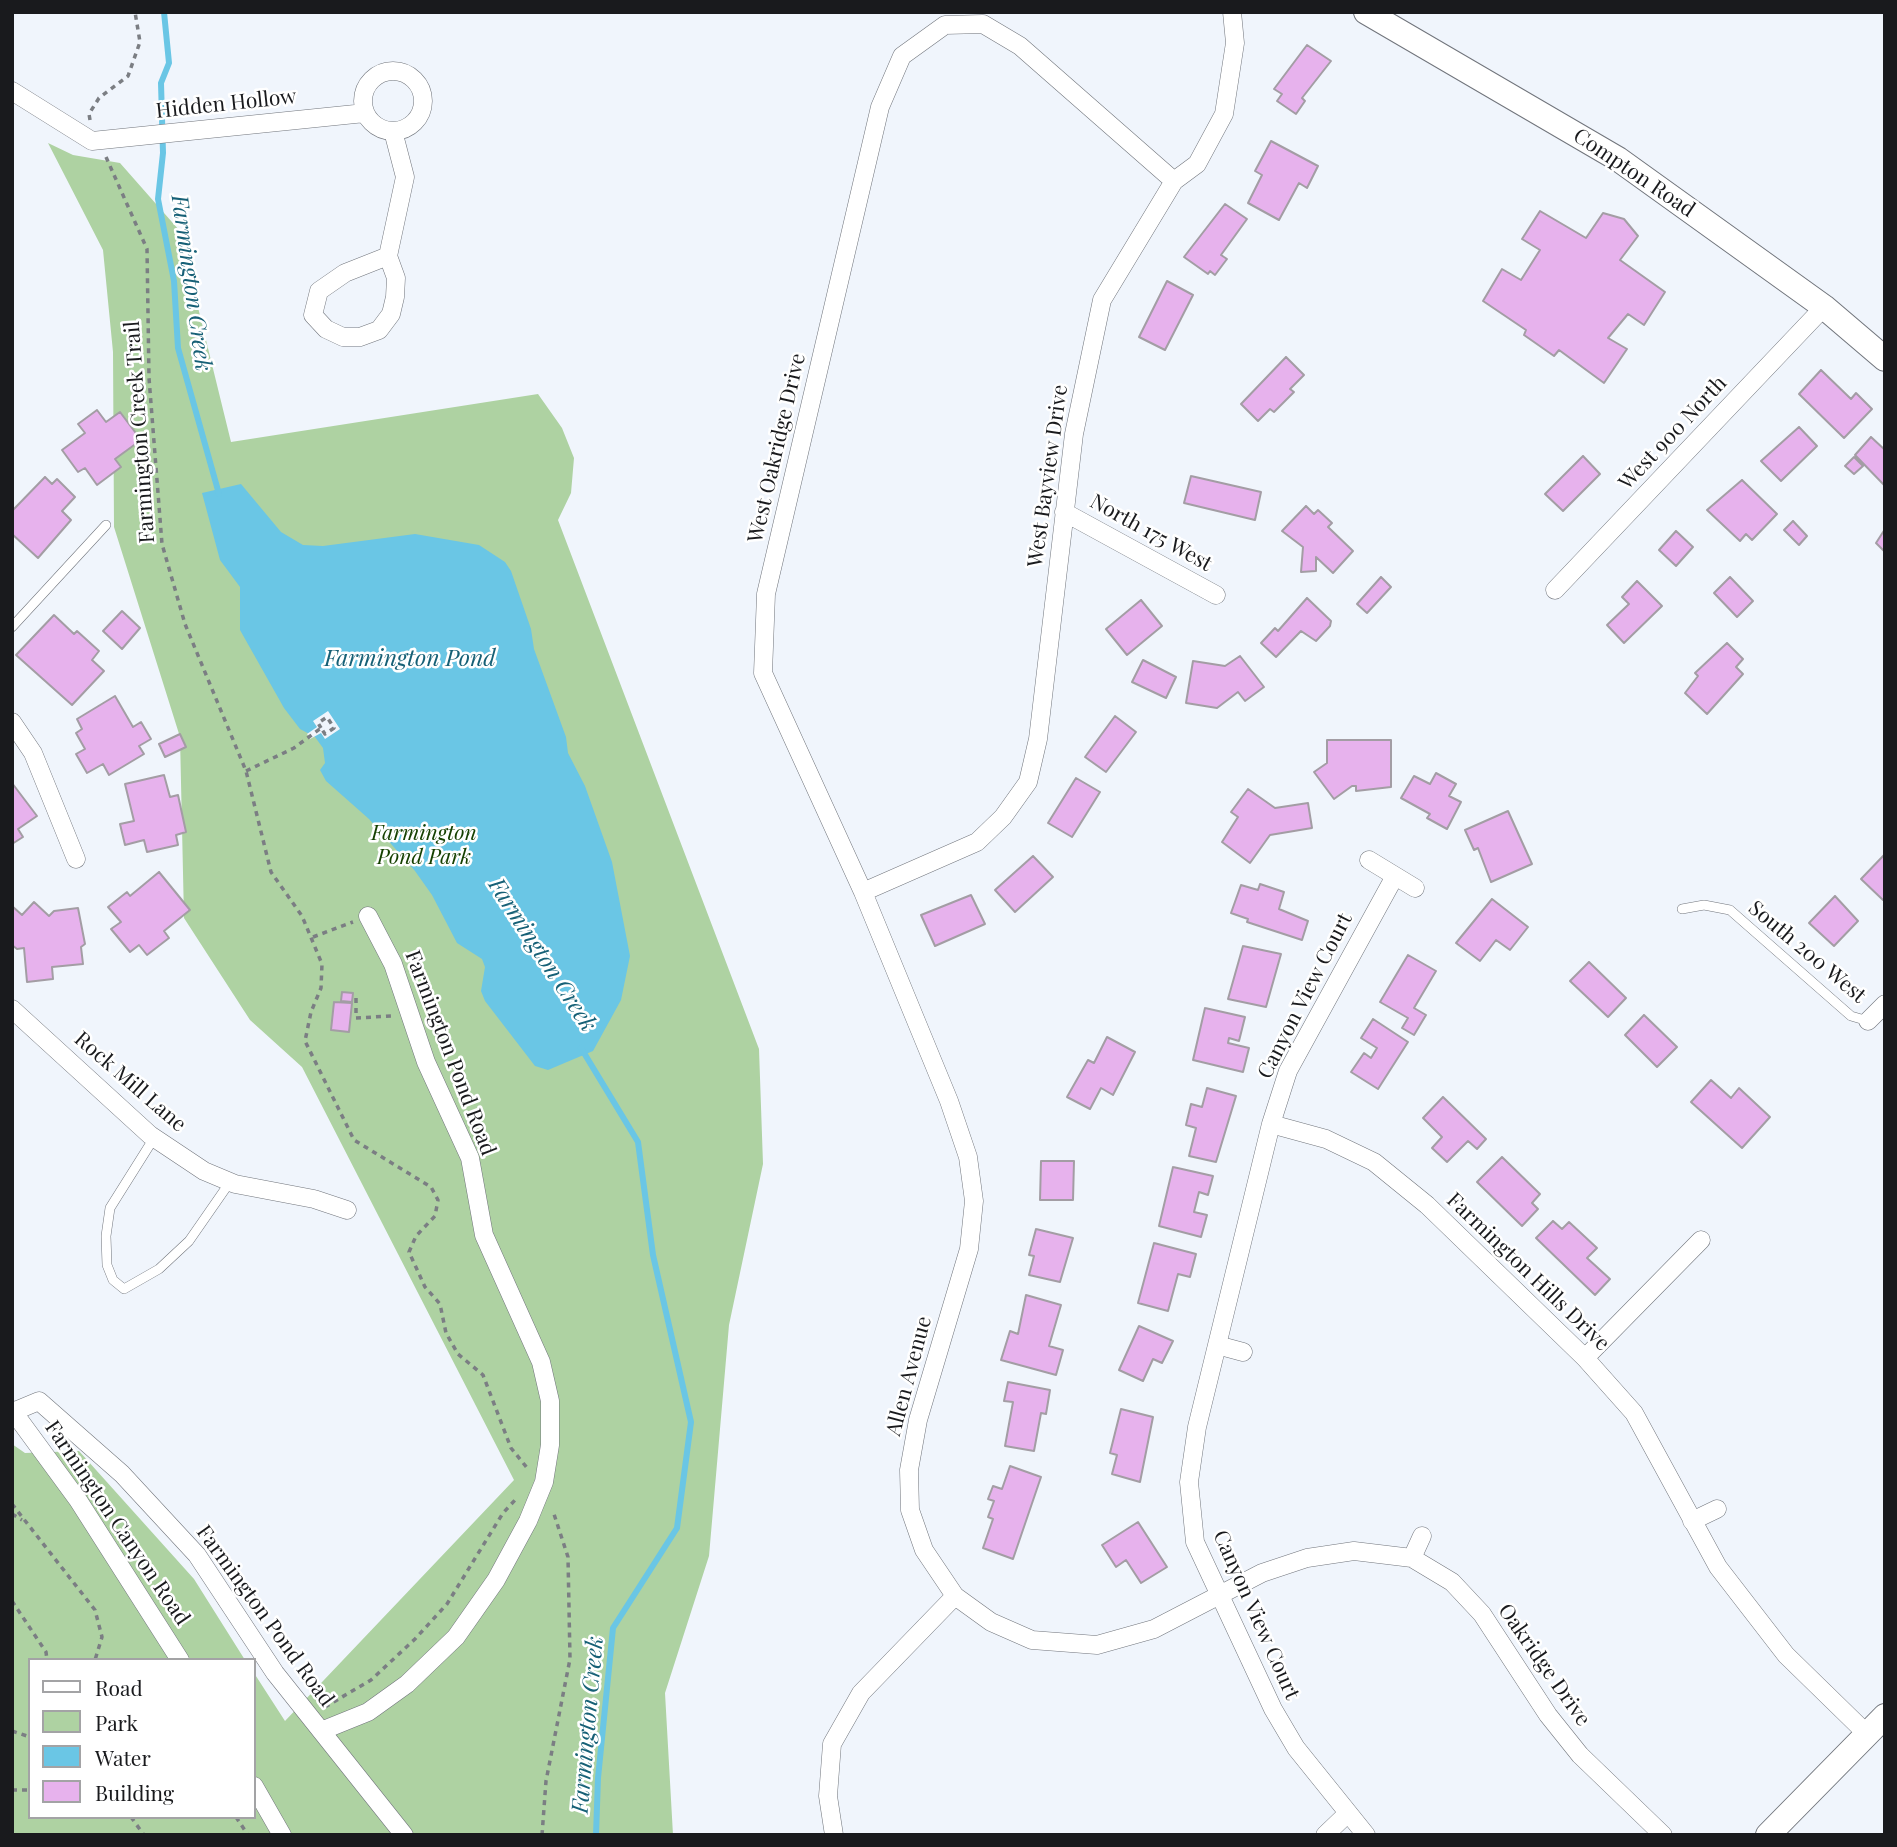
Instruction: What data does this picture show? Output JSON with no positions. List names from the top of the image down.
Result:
{
  "streets": {
    "street": [
      "Hidden Hollow",
      "Compton Road",
      "West 900 North",
      "West Oakridge Drive",
      "West Bayview Drive",
      "North 175 West",
      "Canyon View Court",
      "Farmington Pond Road",
      "Rock Mill Lane",
      "Farmington Hills Drive",
      "Allen Avenue",
      "Farmington Canyon Road",
      "Oakridge Drive"
    ],
    "lane": ["South 200 West"],
    "path": ["Farmington Creek Trail"]
  },
  "crossings": [
    ["Hidden Hollow", "Farmington Creek Trail"],
    ["Compton Road", "West 900 North"],
    ["Farmington Creek Trail", "Farmington Pond Road"],
    ["West Oakridge Drive", "West Bayview Drive"],
    ["West Oakridge Drive", "Allen Avenue"],
    ["West Bayview Drive", "North 175 West"],
    ["West Bayview Drive", "Allen Avenue"],
    ["Canyon View Court", "Farmington Hills Drive"],
    ["Canyon View Court", "Allen Avenue"],
    ["Canyon View Court", "Oakridge Drive"],
    ["Farmington Pond Road", "Farmington Canyon Road"],
    ["Allen Avenue", "Oakridge Drive"]
  ],
  "water": ["Farmington Creek", "Farmington Pond"],
  "parks": ["Farmington Pond Park"],
  "legend": [
    "Road",
    "Park",
    "Water",
    "Building"
  ]
}
